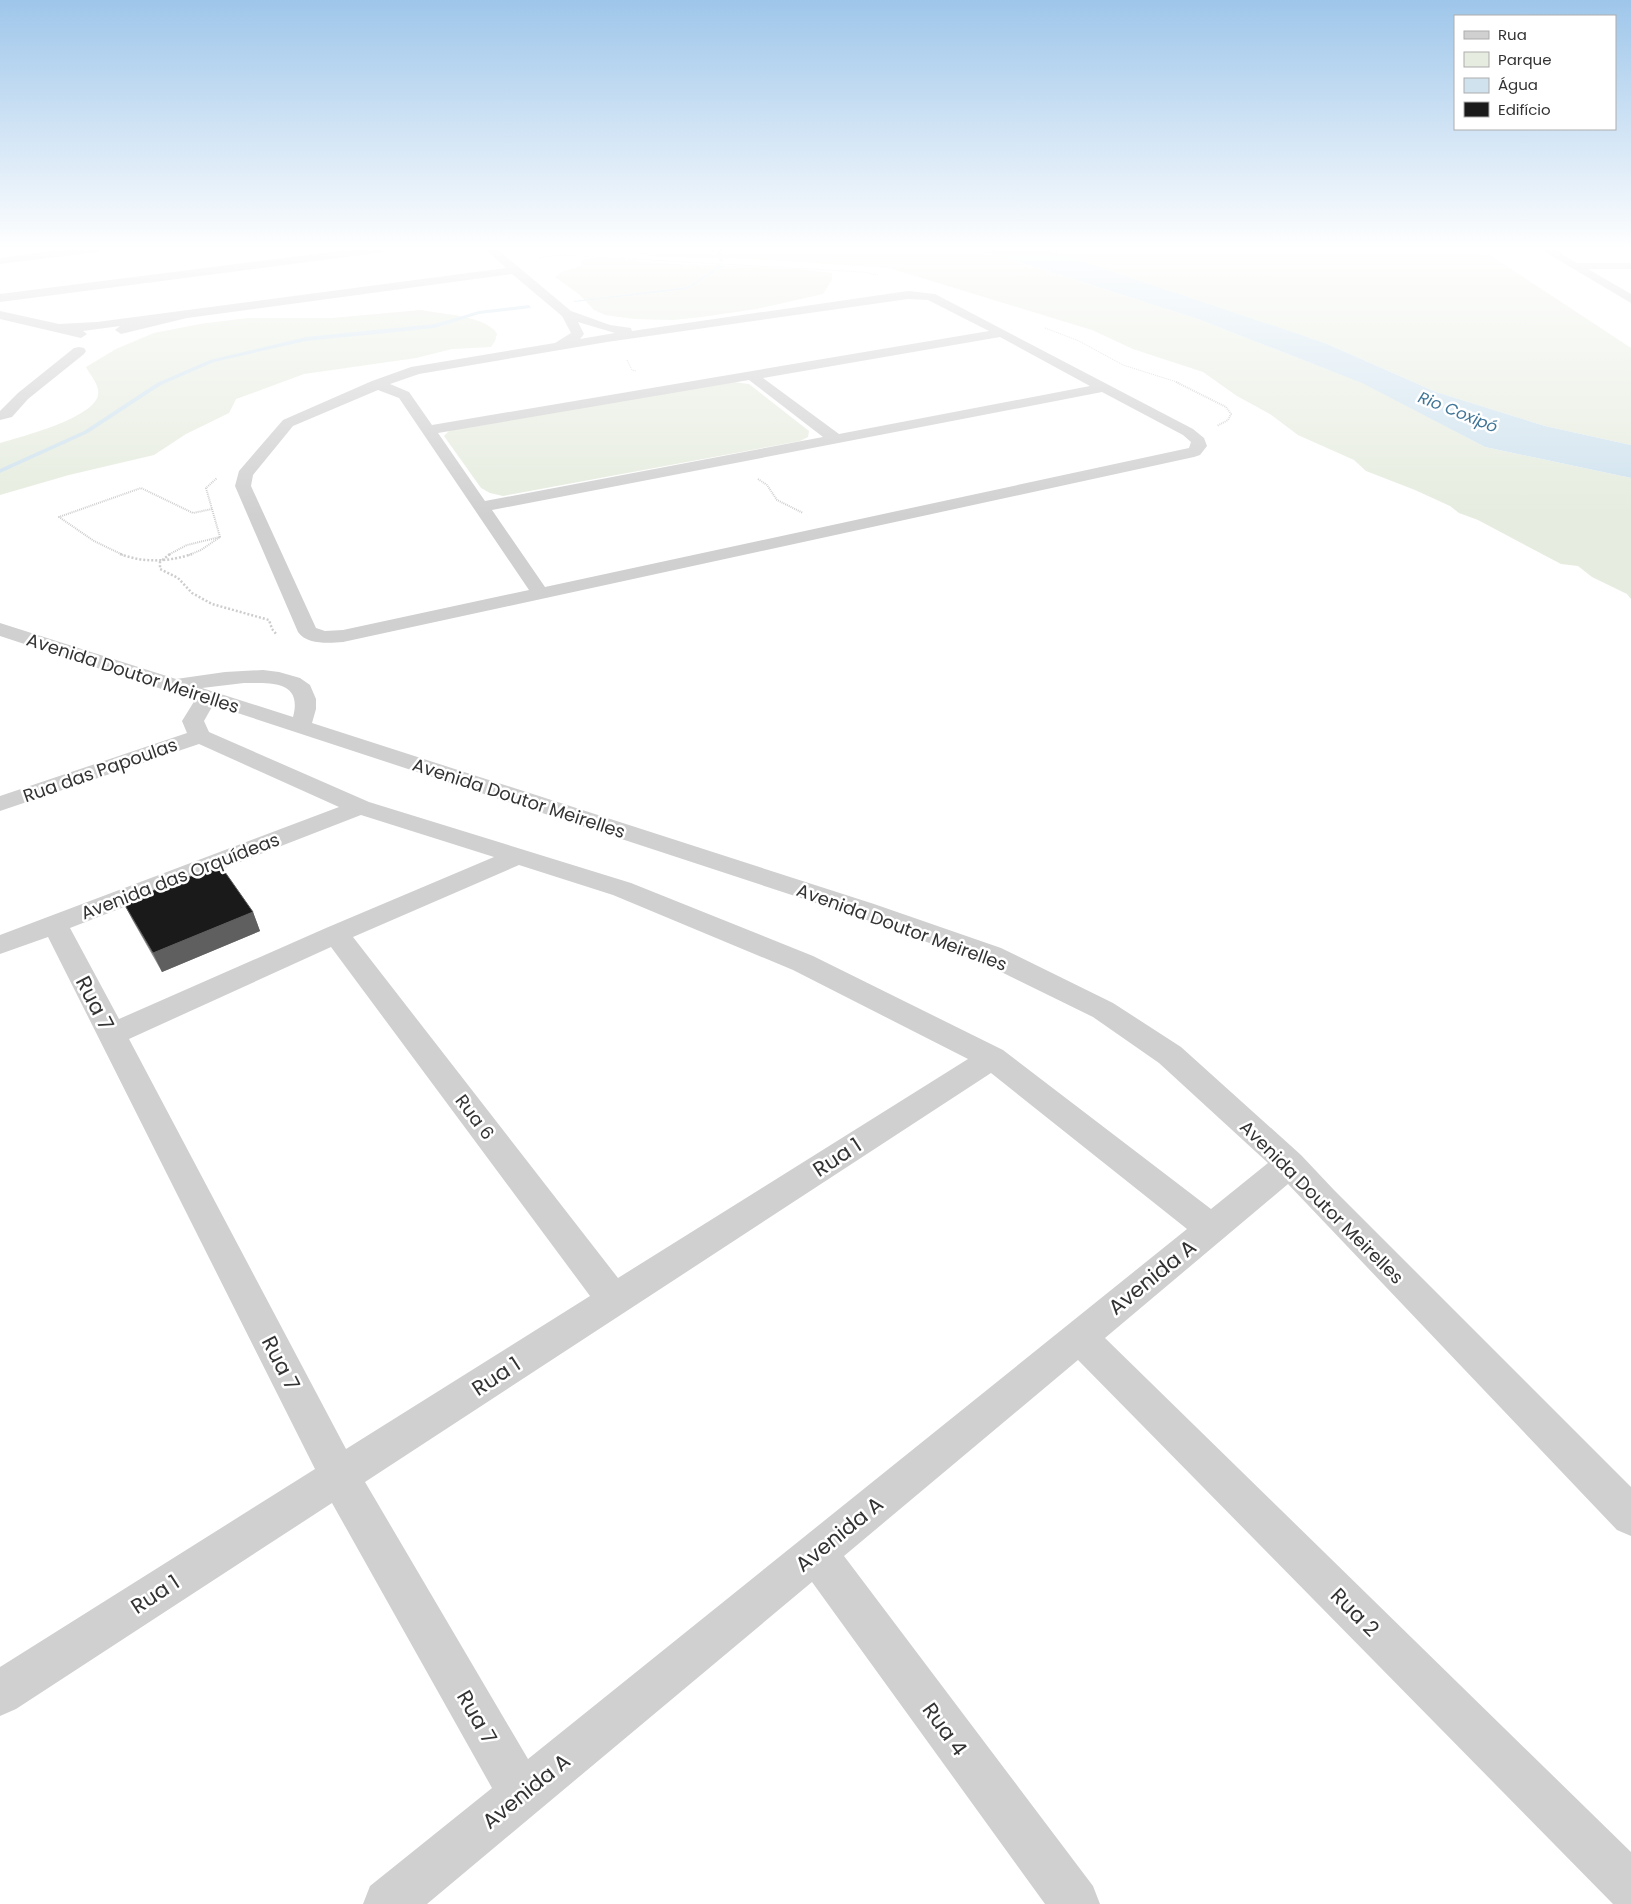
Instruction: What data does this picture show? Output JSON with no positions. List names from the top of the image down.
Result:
{
  "streets": {
    "street": [
      "Avenida Doutor Meirelles",
      "Rua das Papoulas",
      "Avenida das Orquídeas",
      "Rua 7",
      "Rua 6",
      "Rua 1",
      "Avenida A",
      "Rua 2",
      "Rua 4"
    ]
  },
  "crossings": [
    ["Avenida Doutor Meirelles", "Avenida A"],
    ["Avenida das Orquídeas", "Rua 7"],
    ["Rua 7", "Rua 1"],
    ["Rua 7", "Avenida A"],
    ["Rua 6", "Rua 1"],
    ["Avenida A", "Rua 2"],
    ["Avenida A", "Rua 4"]
  ],
  "water": ["Rio Coxipó"],
  "legend": [
    "Rua",
    "Parque",
    "Água",
    "Edifício"
  ]
}
